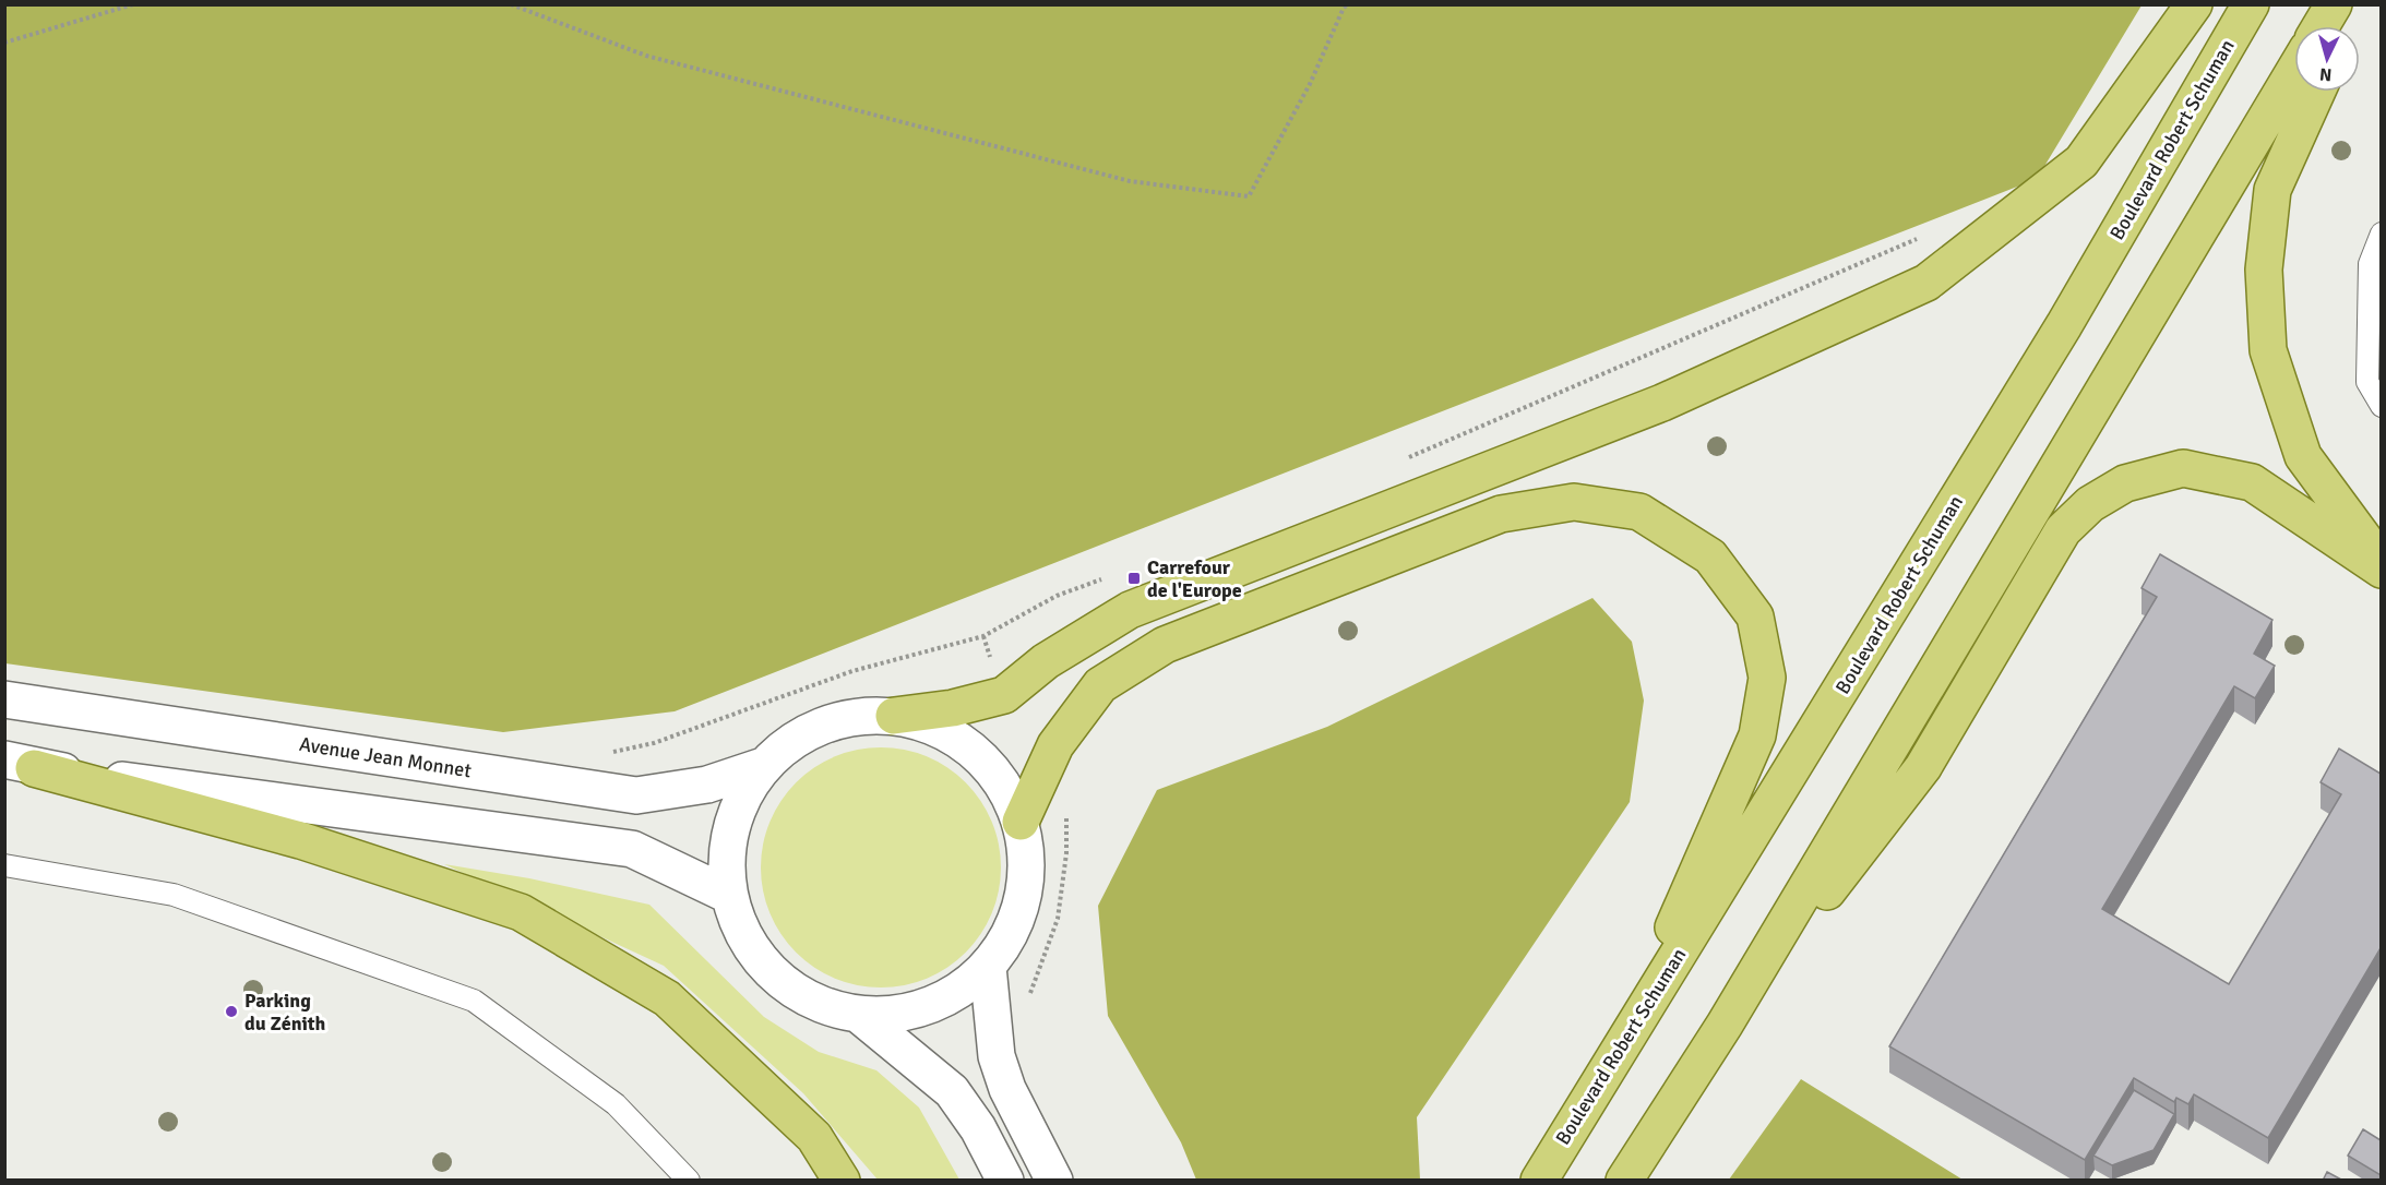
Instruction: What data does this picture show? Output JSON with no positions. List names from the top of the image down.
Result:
{
  "streets": {
    "main road": ["Boulevard Robert Schuman", "Avenue Jean Monnet"]
  },
  "places": {
    "transit": ["Carrefour de l'Europe"],
    "other": ["Parking du Zénith"]
  },
  "north": "bottom"
}
